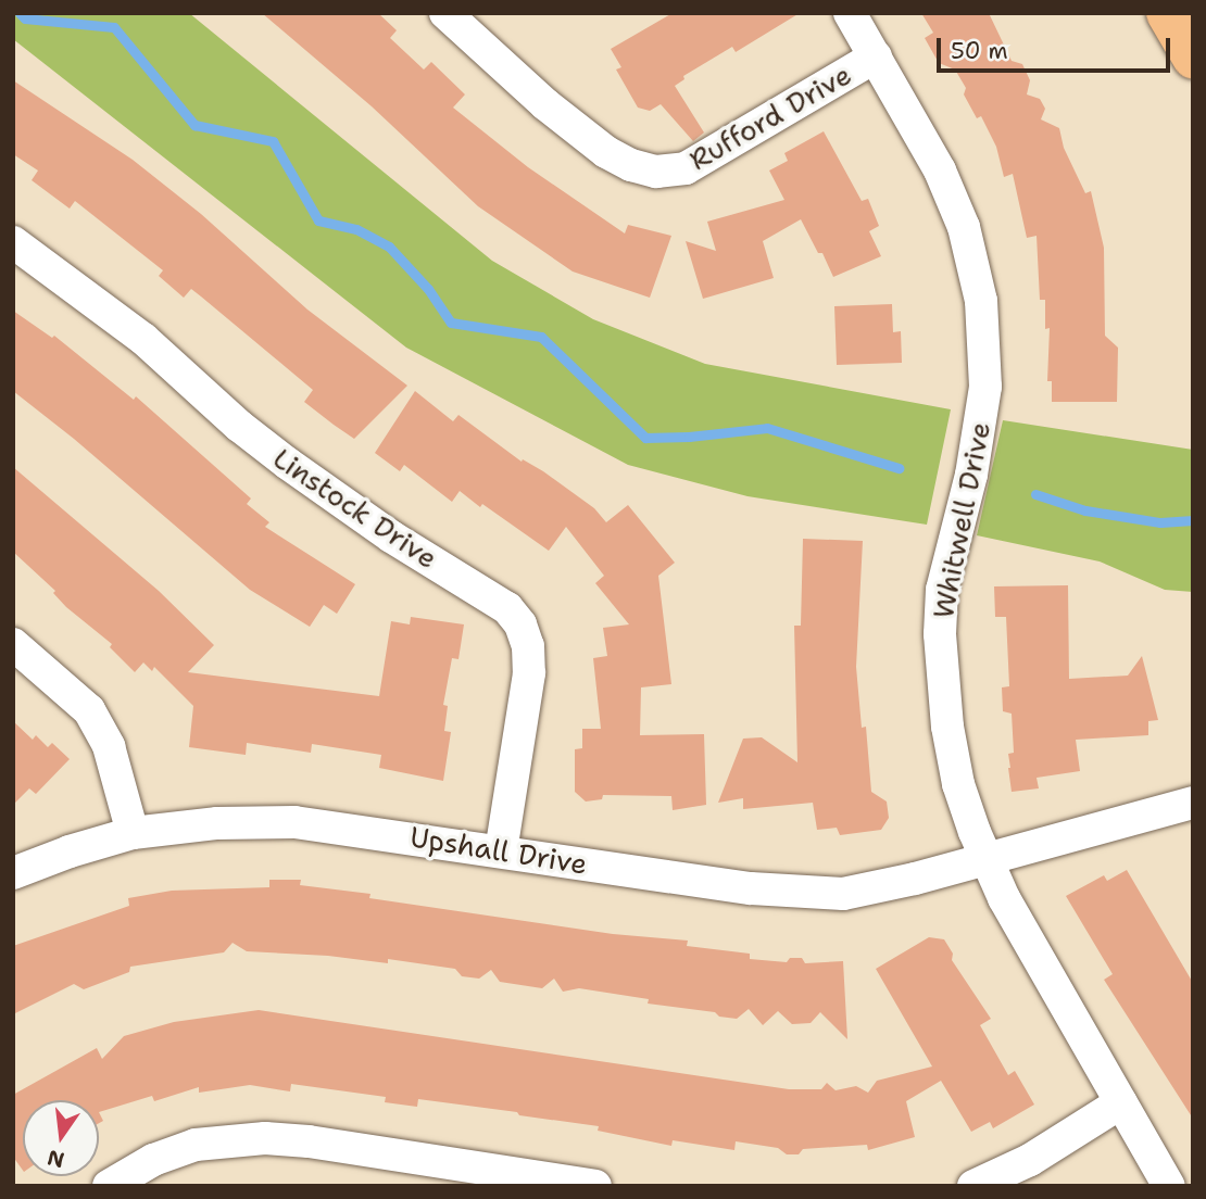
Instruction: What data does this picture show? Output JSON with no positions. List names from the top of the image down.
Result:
{
  "streets": {
    "street": [
      "Rufford Drive",
      "Linstock Drive",
      "Whitwell Drive",
      "Upshall Drive"
    ]
  },
  "crossings": [
    ["Rufford Drive", "Whitwell Drive"],
    ["Linstock Drive", "Upshall Drive"],
    ["Whitwell Drive", "Upshall Drive"]
  ],
  "scale_bar": "50 m",
  "north": "bottom"
}
